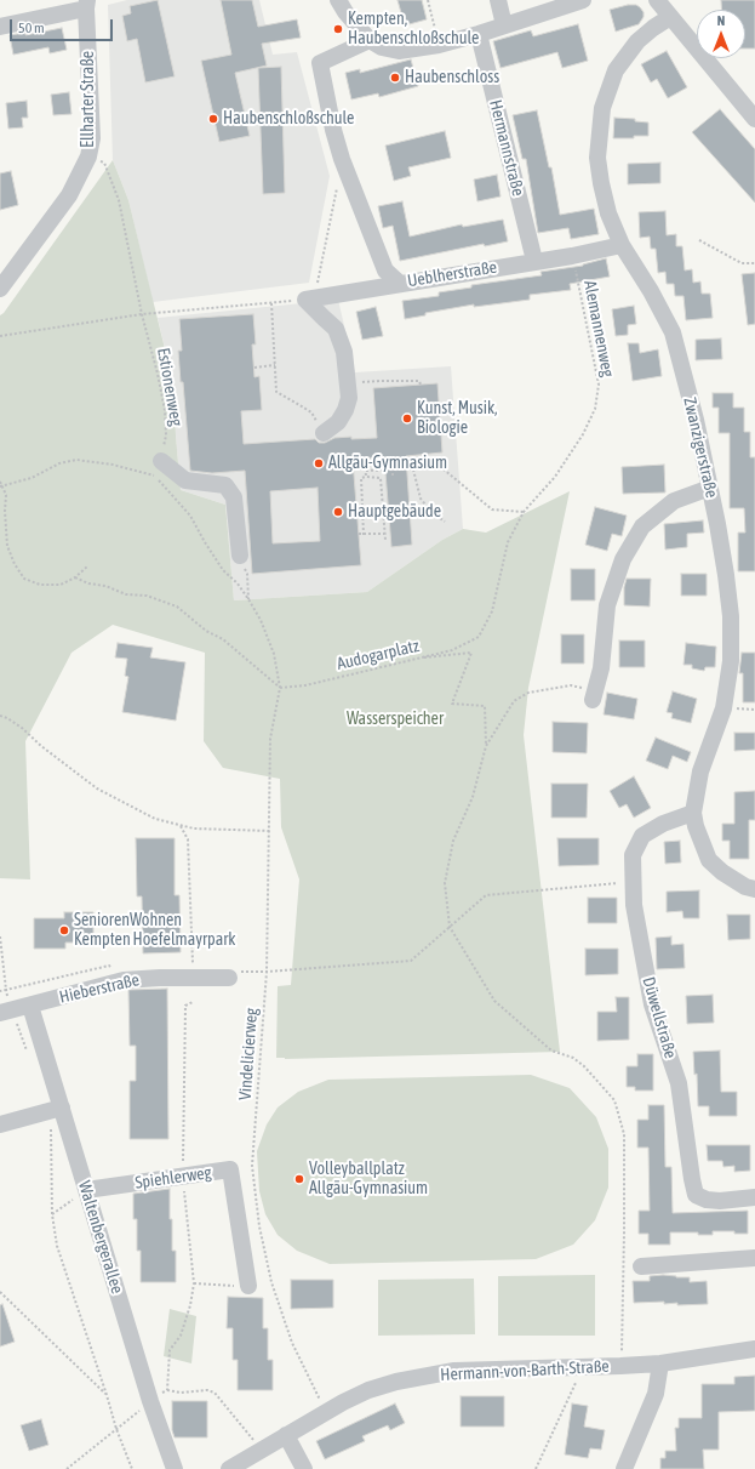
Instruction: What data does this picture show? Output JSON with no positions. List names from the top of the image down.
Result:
{
  "streets": {
    "street": [
      "Ellharter Straße",
      "Hermannstraße",
      "Ueblherstraße",
      "Zwanzigerstraße",
      "Hieberstraße",
      "Düwellstraße",
      "Spiehlerweg",
      "Waltenbergerallee",
      "Hermann-von-Barth-Straße"
    ],
    "path": [
      "Alemannenweg",
      "Estionenweg",
      "Audogarplatz",
      "Vindelicierweg"
    ]
  },
  "crossings": [
    ["Ellharter Straße", "Estionenweg"],
    ["Hermannstraße", "Ueblherstraße"],
    ["Ueblherstraße", "Alemannenweg"],
    ["Ueblherstraße", "Zwanzigerstraße"],
    ["Alemannenweg", "Audogarplatz"],
    ["Zwanzigerstraße", "Düwellstraße"],
    ["Audogarplatz", "Vindelicierweg"],
    ["Hieberstraße", "Waltenbergerallee"],
    ["Vindelicierweg", "Hermann-von-Barth-Straße"],
    ["Spiehlerweg", "Waltenbergerallee"]
  ],
  "parks": ["Wasserspeicher"],
  "places": [
    "Kempten, Haubenschloßschule",
    "Haubenschloss",
    "Haubenschloßschule",
    "Kunst, Musik, Biologie",
    "Allgäu-Gymnasium",
    "Hauptgebäude",
    "SeniorenWohnen Kempten Hoefelmayrpark",
    "Volleyballplatz Allgäu-Gymnasium"
  ],
  "scale_bar": "50 m",
  "north": "top"
}
